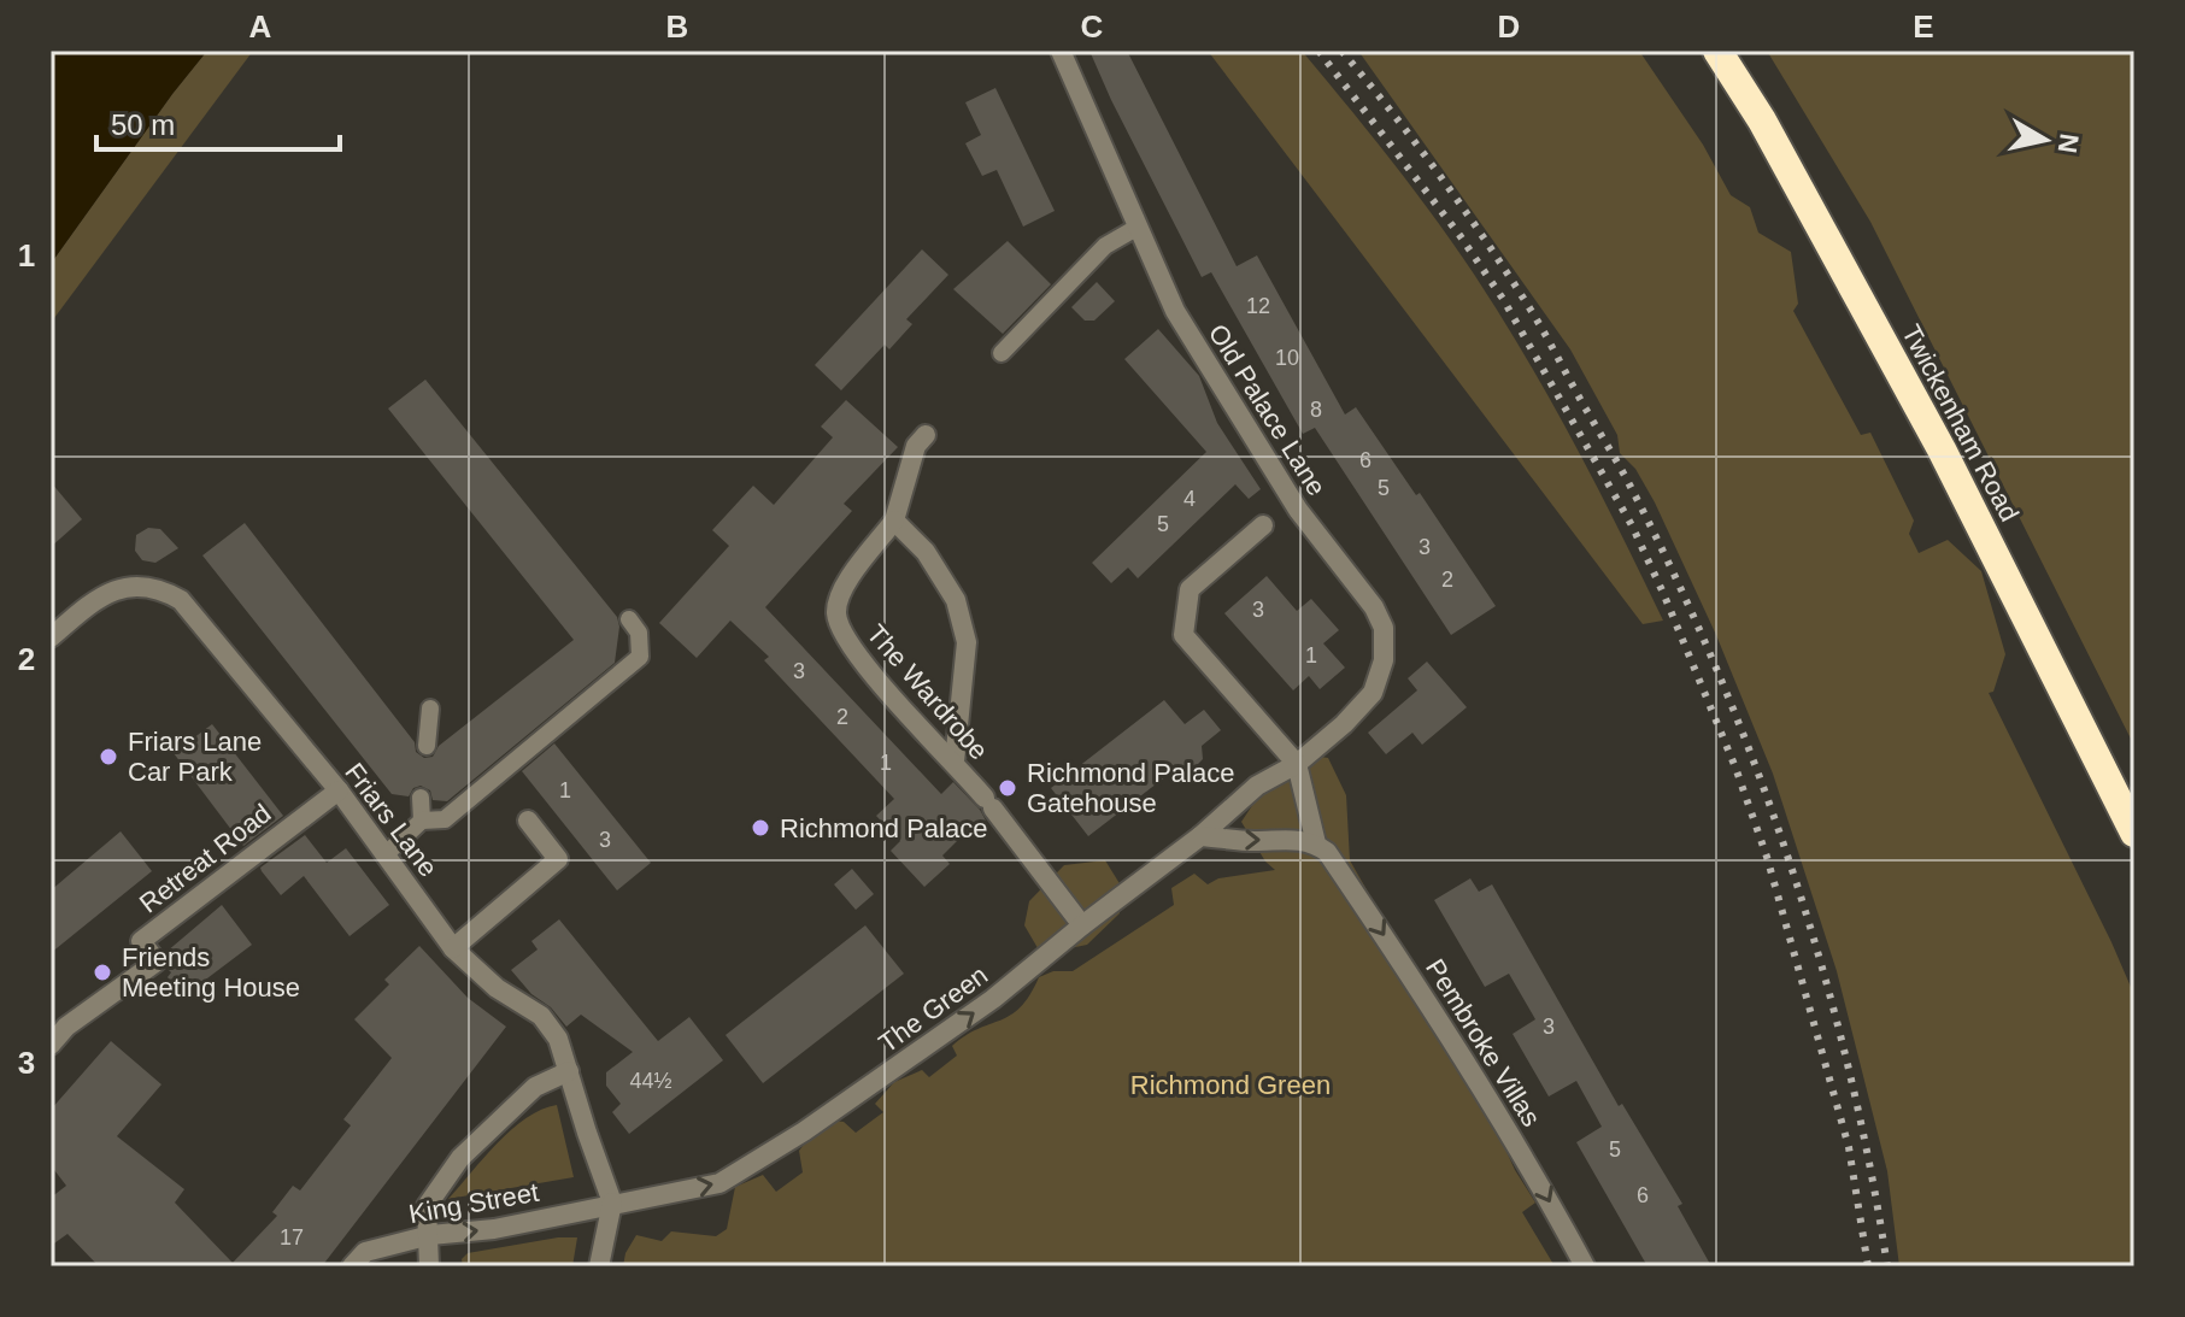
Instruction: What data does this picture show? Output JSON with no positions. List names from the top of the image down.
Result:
{
  "streets": {
    "highway": ["Twickenham Road"],
    "street": [
      "Old Palace Lane",
      "The Wardrobe",
      "Friars Lane",
      "Retreat Road",
      "The Green",
      "Pembroke Villas",
      "King Street"
    ]
  },
  "crossings": [
    ["Old Palace Lane", "The Green"],
    ["The Wardrobe", "The Green"],
    ["Friars Lane", "Retreat Road"],
    ["Friars Lane", "The Green"],
    ["Friars Lane", "King Street"],
    ["The Green", "King Street"]
  ],
  "one_way": ["The Green", "Pembroke Villas", "King Street"],
  "parks": ["Richmond Green"],
  "places": [
    "Friars Lane Car Park",
    "Richmond Palace Gatehouse",
    "Richmond Palace",
    "Friends Meeting House"
  ],
  "house_numbers": [
    "12",
    "10",
    "8",
    "6",
    "5",
    "4",
    "5",
    "3",
    "2",
    "3",
    "1",
    "3",
    "2",
    "1",
    "1",
    "3",
    "3",
    "44½",
    "5",
    "6",
    "17"
  ],
  "scale_bar": "50 m",
  "north": "right",
  "grid": {
    "columns": [
      "A",
      "B",
      "C",
      "D",
      "E"
    ],
    "rows": ["1", "2", "3"]
  }
}
